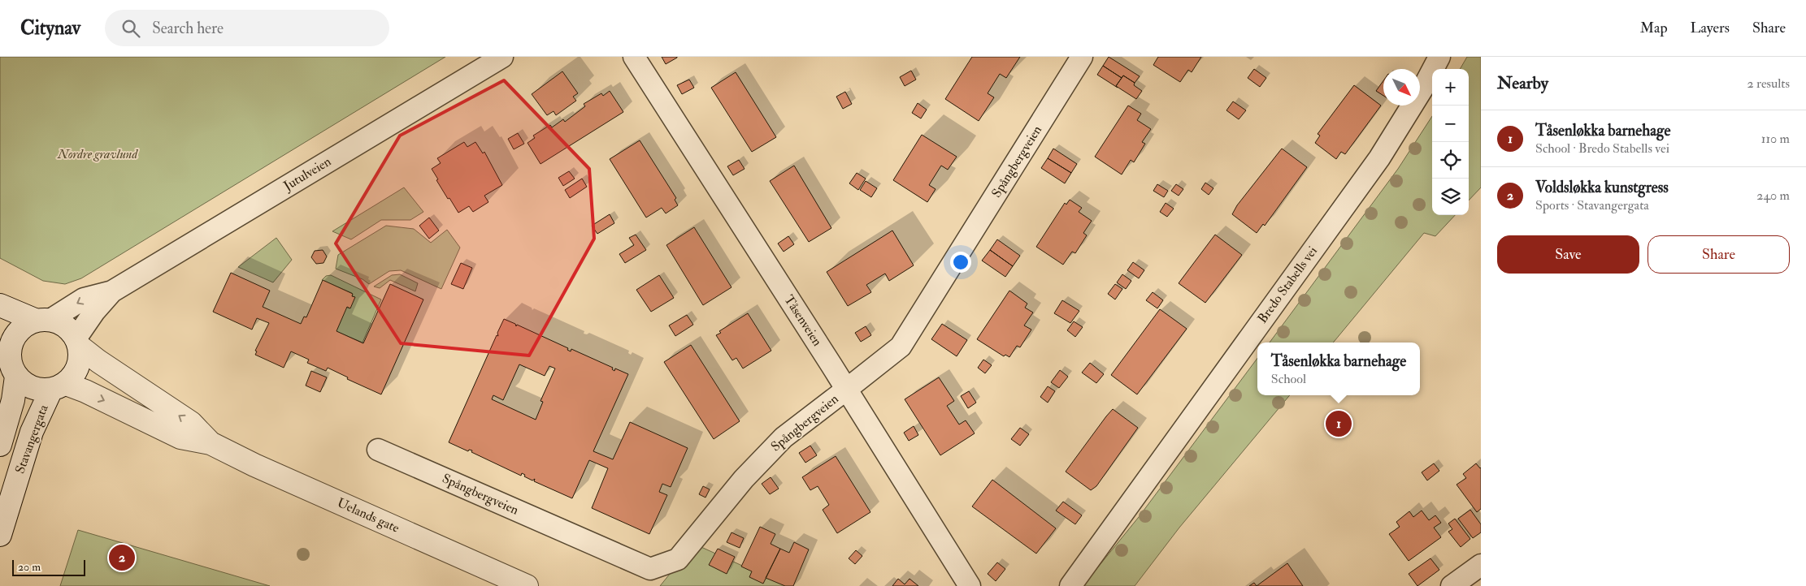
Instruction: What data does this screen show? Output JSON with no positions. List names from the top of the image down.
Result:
{
  "streets": {
    "street": [
      "Spångbergveien",
      "Jutulveien",
      "Bredo Stabells vei",
      "Tåsenveien",
      "Stavangergata",
      "Uelands gate"
    ]
  },
  "crossings": [
    ["Spångbergveien", "Tåsenveien"],
    ["Jutulveien", "Stavangergata"],
    ["Jutulveien", "Uelands gate"],
    ["Stavangergata", "Uelands gate"]
  ],
  "parks": ["Nordre gravlund"],
  "scale_bar": "20 m",
  "north": "bottom right",
  "page": {
    "header": "Citynav",
    "search": "Search here",
    "nav": ["Map", "Layers", "Share"],
    "heading": ["Nearby", "2 results"],
    "map_buttons": ["+", "−"],
    "list": [
      {
        "mark": "1",
        "name": "Tåsenløkka barnehage",
        "note": "School · Bredo Stabells vei",
        "value": "110 m"
      },
      {
        "mark": "2",
        "name": "Voldsløkka kunstgress",
        "note": "Sports · Stavangergata",
        "value": "240 m"
      }
    ],
    "buttons": ["Save", "Share"],
    "popup": ["Tåsenløkka barnehage", "School"],
    "pins": ["1", "2"],
    "scale": "20 m"
  }
}
